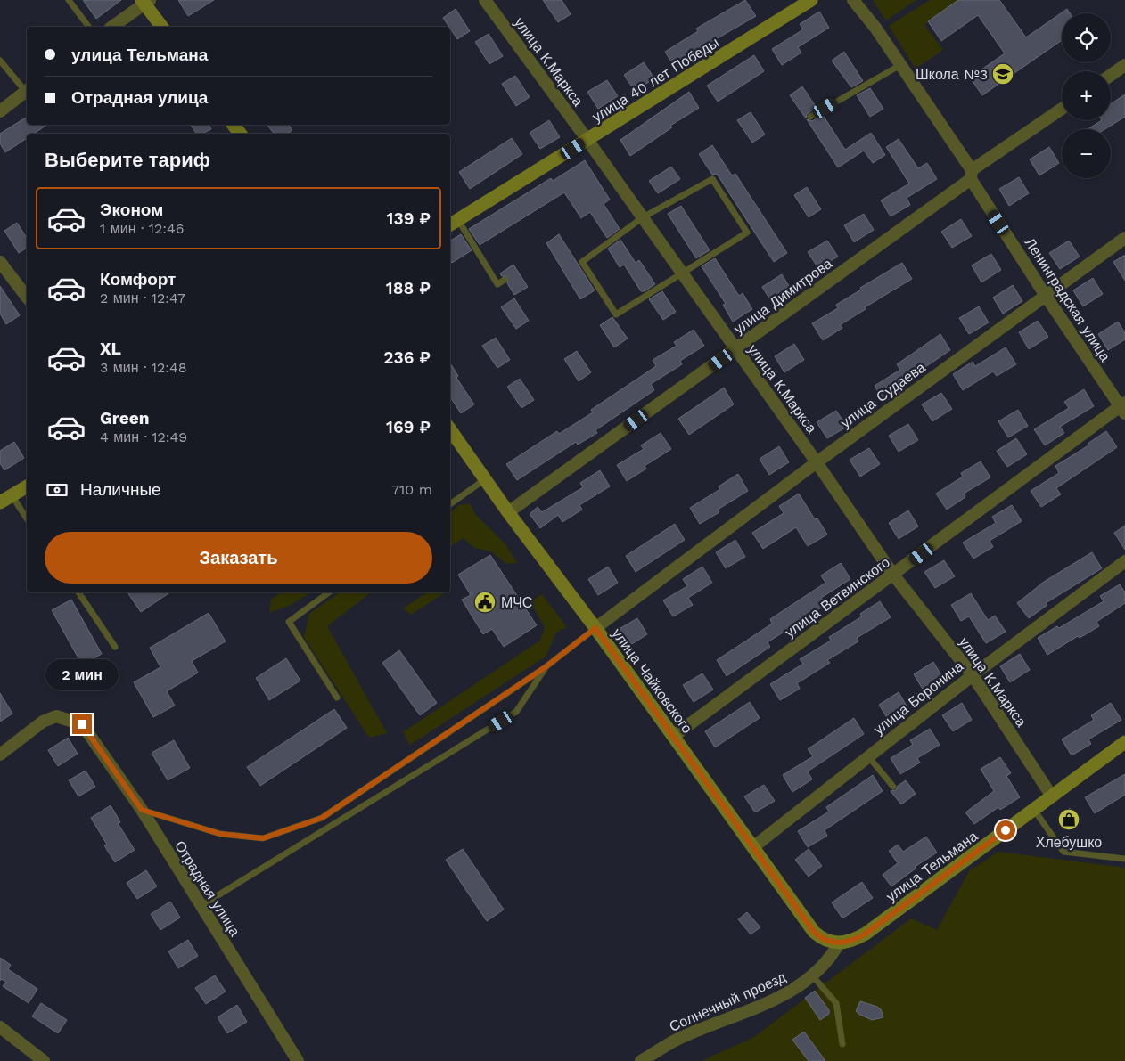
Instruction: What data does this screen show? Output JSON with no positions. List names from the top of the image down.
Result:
{
  "streets": {
    "street": [
      "улица К.Маркса",
      "улица 40 лет Победы",
      "улица Димитрова",
      "Ленинградская улица",
      "улица Судаева",
      "улица Ветвинского",
      "улица Чайковского",
      "улица Боронина",
      "улица Тельмана",
      "Отрадная улица",
      "Солнечный проезд"
    ]
  },
  "crossings": [
    ["улица К.Маркса", "улица 40 лет Победы"],
    ["улица К.Маркса", "улица Димитрова"],
    ["улица К.Маркса", "улица Судаева"],
    ["улица К.Маркса", "улица Ветвинского"],
    ["улица К.Маркса", "улица Боронина"],
    ["улица К.Маркса", "улица Тельмана"],
    ["улица Димитрова", "Ленинградская улица"],
    ["улица Димитрова", "улица Чайковского"],
    ["Ленинградская улица", "улица Судаева"],
    ["Ленинградская улица", "улица Ветвинского"],
    ["улица Судаева", "улица Чайковского"],
    ["улица Ветвинского", "улица Чайковского"],
    ["улица Чайковского", "улица Боронина"],
    ["улица Чайковского", "улица Тельмана"],
    ["улица Чайковского", "Солнечный проезд"],
    ["улица Тельмана", "Солнечный проезд"]
  ],
  "places": {
    "school or university": ["Школа №3"],
    "public building": ["МЧС"],
    "shop": ["Хлебушко"]
  },
  "page": {
    "map_buttons": ["+", "−"],
    "banner": ["улица Тельмана", "Отрадная улица"],
    "heading": "Выберите тариф",
    "list": [
      {
        "name": "Эконом",
        "note": "1 мин · 12:46",
        "value": "139 ₽"
      },
      {
        "name": "Комфорт",
        "note": "2 мин · 12:47",
        "value": "188 ₽"
      },
      {
        "name": "XL",
        "note": "3 мин · 12:48",
        "value": "236 ₽"
      },
      {
        "name": "Green",
        "note": "4 мин · 12:49",
        "value": "169 ₽"
      }
    ],
    "pay": ["Наличные", "710 m"],
    "buttons": "Заказать",
    "bubble": "2 мин"
  }
}
